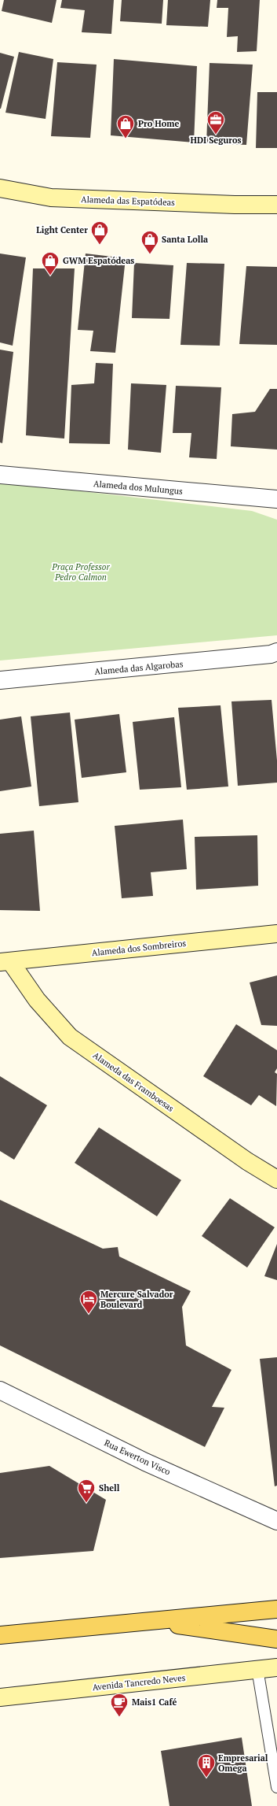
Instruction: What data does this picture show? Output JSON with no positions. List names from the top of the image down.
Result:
{
  "streets": {
    "street": [
      "Alameda das Espatódeas",
      "Alameda dos Mulungus",
      "Alameda das Algarobas",
      "Alameda dos Sombreiros",
      "Alameda das Framboesas",
      "Rua Ewerton Visco",
      "Avenida Tancredo Neves"
    ]
  },
  "crossings": [
    ["Alameda dos Sombreiros", "Alameda das Framboesas"]
  ],
  "parks": ["Praça Professor Pedro Calmon"],
  "places": {
    "office": ["HDI Seguros"],
    "shop": [
      "Pro Home",
      "Light Center",
      "Santa Lolla",
      "GWM Espatódeas"
    ],
    "hotel": ["Mercure Salvador Boulevard"],
    "supermarket": ["Shell"],
    "cafe": ["Mais1 Café"],
    "building": ["Empresarial Omega"]
  }
}
